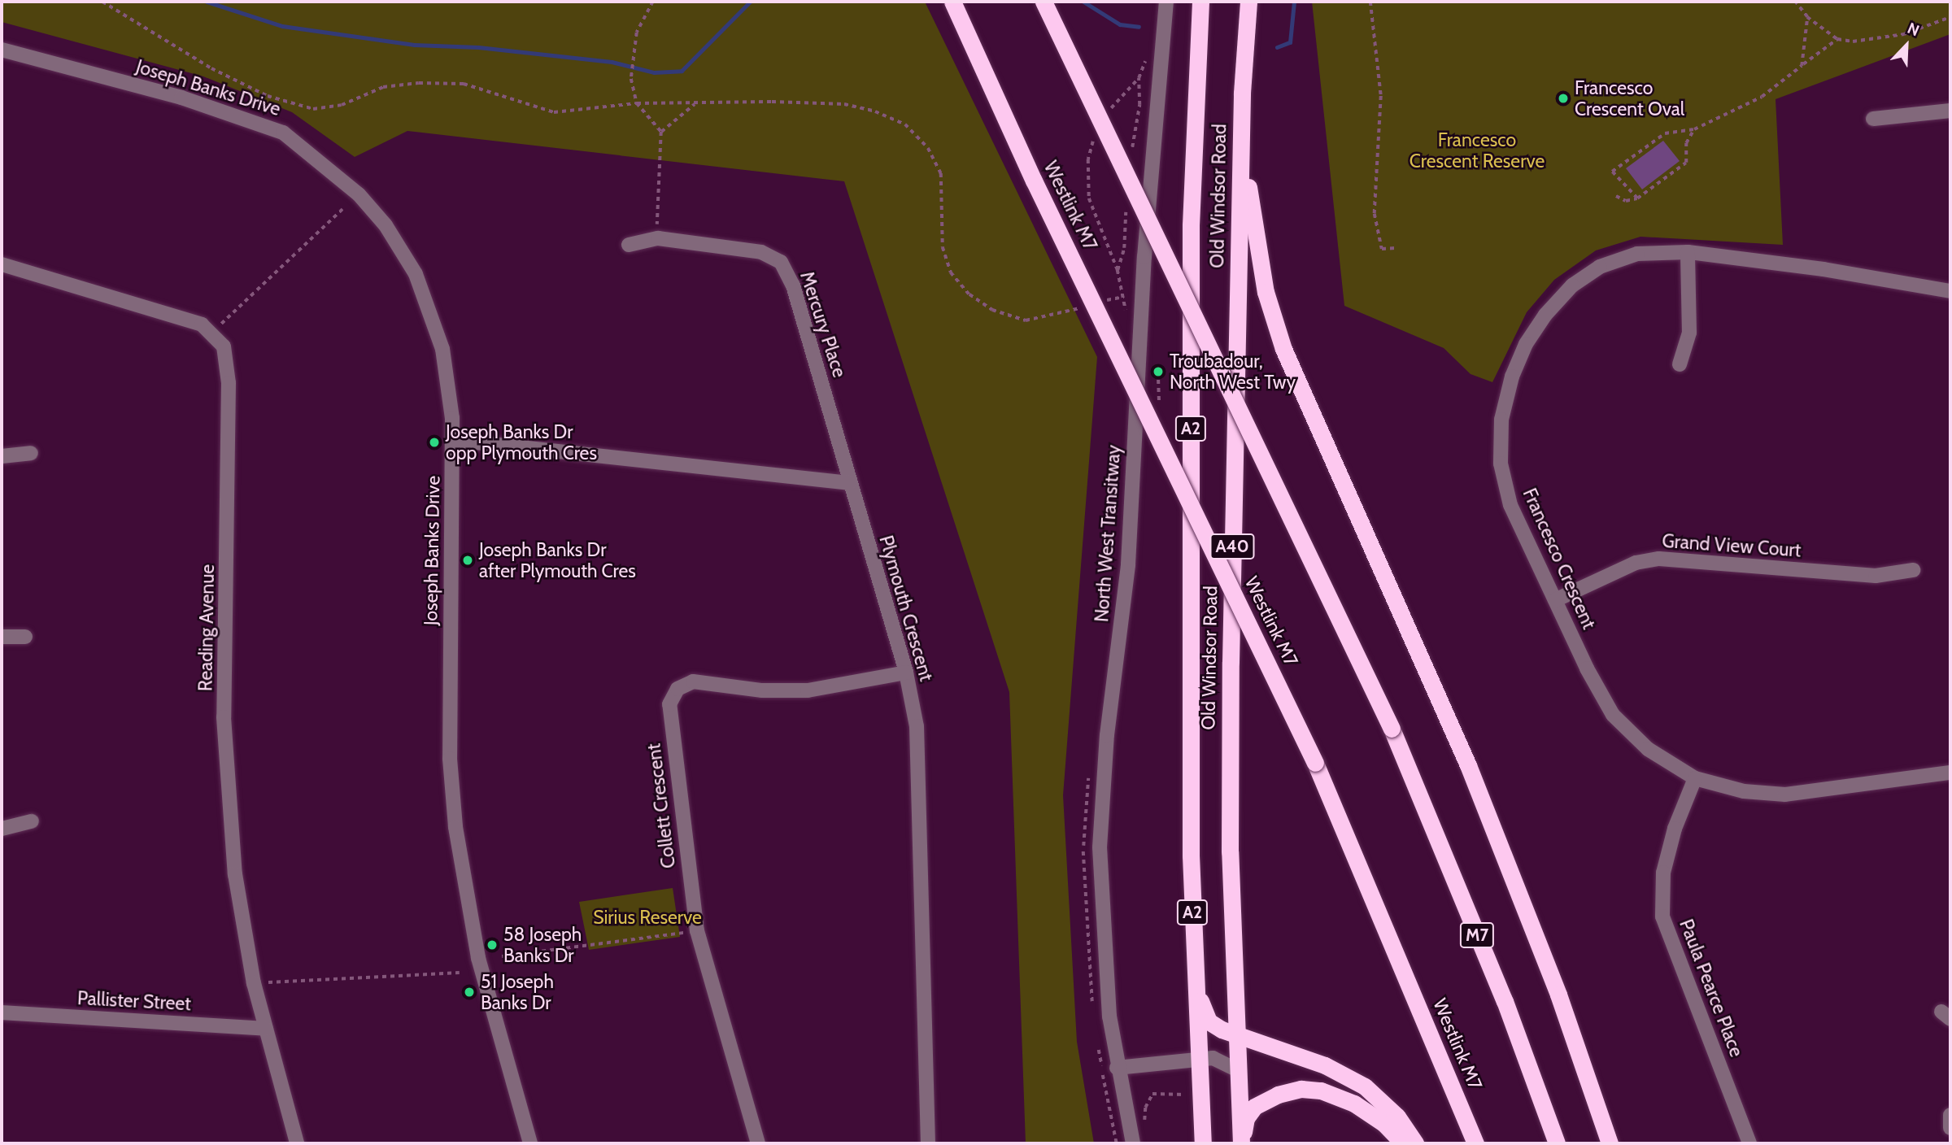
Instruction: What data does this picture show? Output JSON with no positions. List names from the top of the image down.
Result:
{
  "streets": {
    "highway": [
      "Old Windsor Road",
      "Westlink M7",
      "A2",
      "A40",
      "M7"
    ],
    "street": [
      "Joseph Banks Drive",
      "Mercury Place",
      "North West Transitway",
      "Grand View Court",
      "Francesco Crescent",
      "Plymouth Crescent",
      "Reading Avenue",
      "Collett Crescent",
      "Paula Pearce Place",
      "Pallister Street"
    ]
  },
  "crossings": [
    ["Mercury Place", "Plymouth Crescent"],
    ["Grand View Court", "Francesco Crescent"],
    ["Francesco Crescent", "Paula Pearce Place"],
    ["Plymouth Crescent", "Collett Crescent"],
    ["Reading Avenue", "Pallister Street"]
  ],
  "parks": ["Francesco Crescent Reserve", "Sirius Reserve"],
  "places": [
    "Francesco Crescent Oval",
    "Troubadour, North West Twy",
    "Joseph Banks Dr opp Plymouth Cres",
    "Joseph Banks Dr after Plymouth Cres",
    "58 Joseph Banks Dr",
    "51 Joseph Banks Dr"
  ],
  "north": "top right"
}
